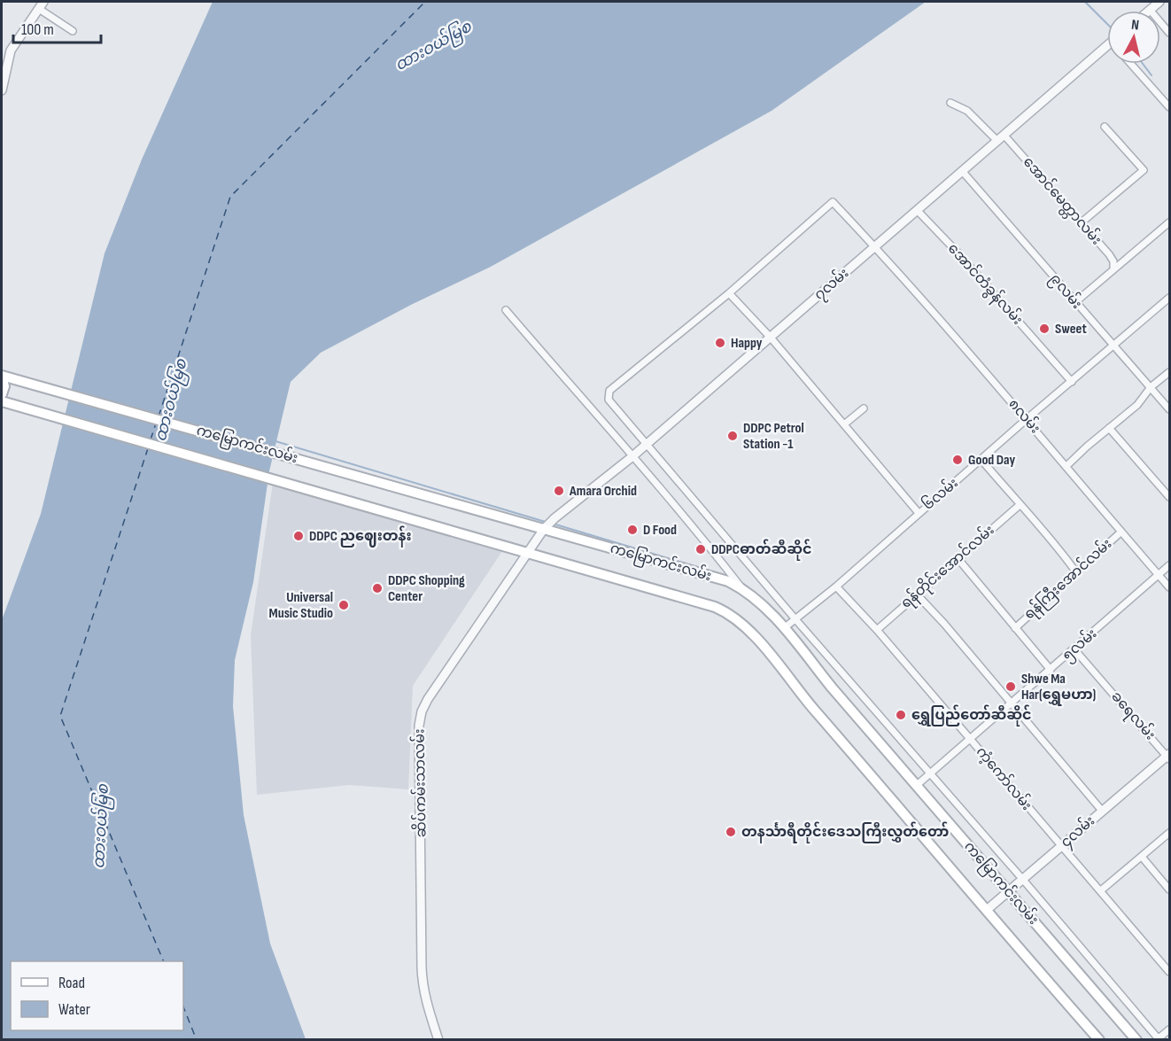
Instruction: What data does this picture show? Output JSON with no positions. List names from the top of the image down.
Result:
{
  "streets": {
    "main road": ["ကမြောကင်းလမ်း"],
    "street": [
      "အောင်မေတ္တာလမ်း",
      "၇လမ်း",
      "အောင်တံခွန်လမ်း",
      "၉လမ်း",
      "၈လမ်း",
      "၆လမ်း",
      "ရန်တိုင်းအောင်လမ်း",
      "ရန်ကြီးအောင်လမ်း",
      "၅လမ်း",
      "ခရေလမ်း",
      "ကံ့ကော်လမ်း",
      "ဆိပ်ကမ်းသာလမ်း",
      "၄လမ်း"
    ]
  },
  "crossings": [
    ["အောင်မေတ္တာလမ်း", "၇လမ်း"],
    ["၇လမ်း", "အောင်တံခွန်လမ်း"],
    ["၇လမ်း", "၉လမ်း"],
    ["၇လမ်း", "၈လမ်း"],
    ["၇လမ်း", "ကမြောကင်းလမ်း"],
    ["၇လမ်း", "ဆိပ်ကမ်းသာလမ်း"],
    ["အောင်တံခွန်လမ်း", "၆လမ်း"],
    ["၉လမ်း", "၆လမ်း"],
    ["၈လမ်း", "၆လမ်း"],
    ["၈လမ်း", "ရန်ကြီးအောင်လမ်း"],
    ["၈လမ်း", "၅လမ်း"],
    ["ကမြောကင်းလမ်း", "၆လမ်း"],
    ["ကမြောကင်းလမ်း", "၅လမ်း"],
    ["ကမြောကင်းလမ်း", "ဆိပ်ကမ်းသာလမ်း"],
    ["ကမြောကင်းလမ်း", "၄လမ်း"],
    ["၆လမ်း", "ကံ့ကော်လမ်း"],
    ["ရန်တိုင်းအောင်လမ်း", "ကံ့ကော်လမ်း"],
    ["၅လမ်း", "ခရေလမ်း"],
    ["၅လမ်း", "ကံ့ကော်လမ်း"],
    ["ခရေလမ်း", "၄လမ်း"],
    ["ကံ့ကော်လမ်း", "၄လမ်း"]
  ],
  "water": ["ထားဝယ်မြစ"],
  "places": [
    "Sweet",
    "Happy",
    "DDPC Petrol Station -1",
    "Good Day",
    "Amara Orchid",
    "D Food",
    "DDPC ညဈေးတန်း",
    "DDPCဓာတ်ဆီဆိုင်",
    "DDPC Shopping Center",
    "Universal Music Studio",
    "Shwe Ma Har(‌‌ရွှေမဟာ)",
    "ရွှေပြည်တော်ဆီဆိုင်",
    "တနင်္သာရီတိုင်းဒေသကြီးလွှတ်တော်"
  ],
  "legend": ["Road", "Water"],
  "scale_bar": "100 m",
  "north": "top"
}
